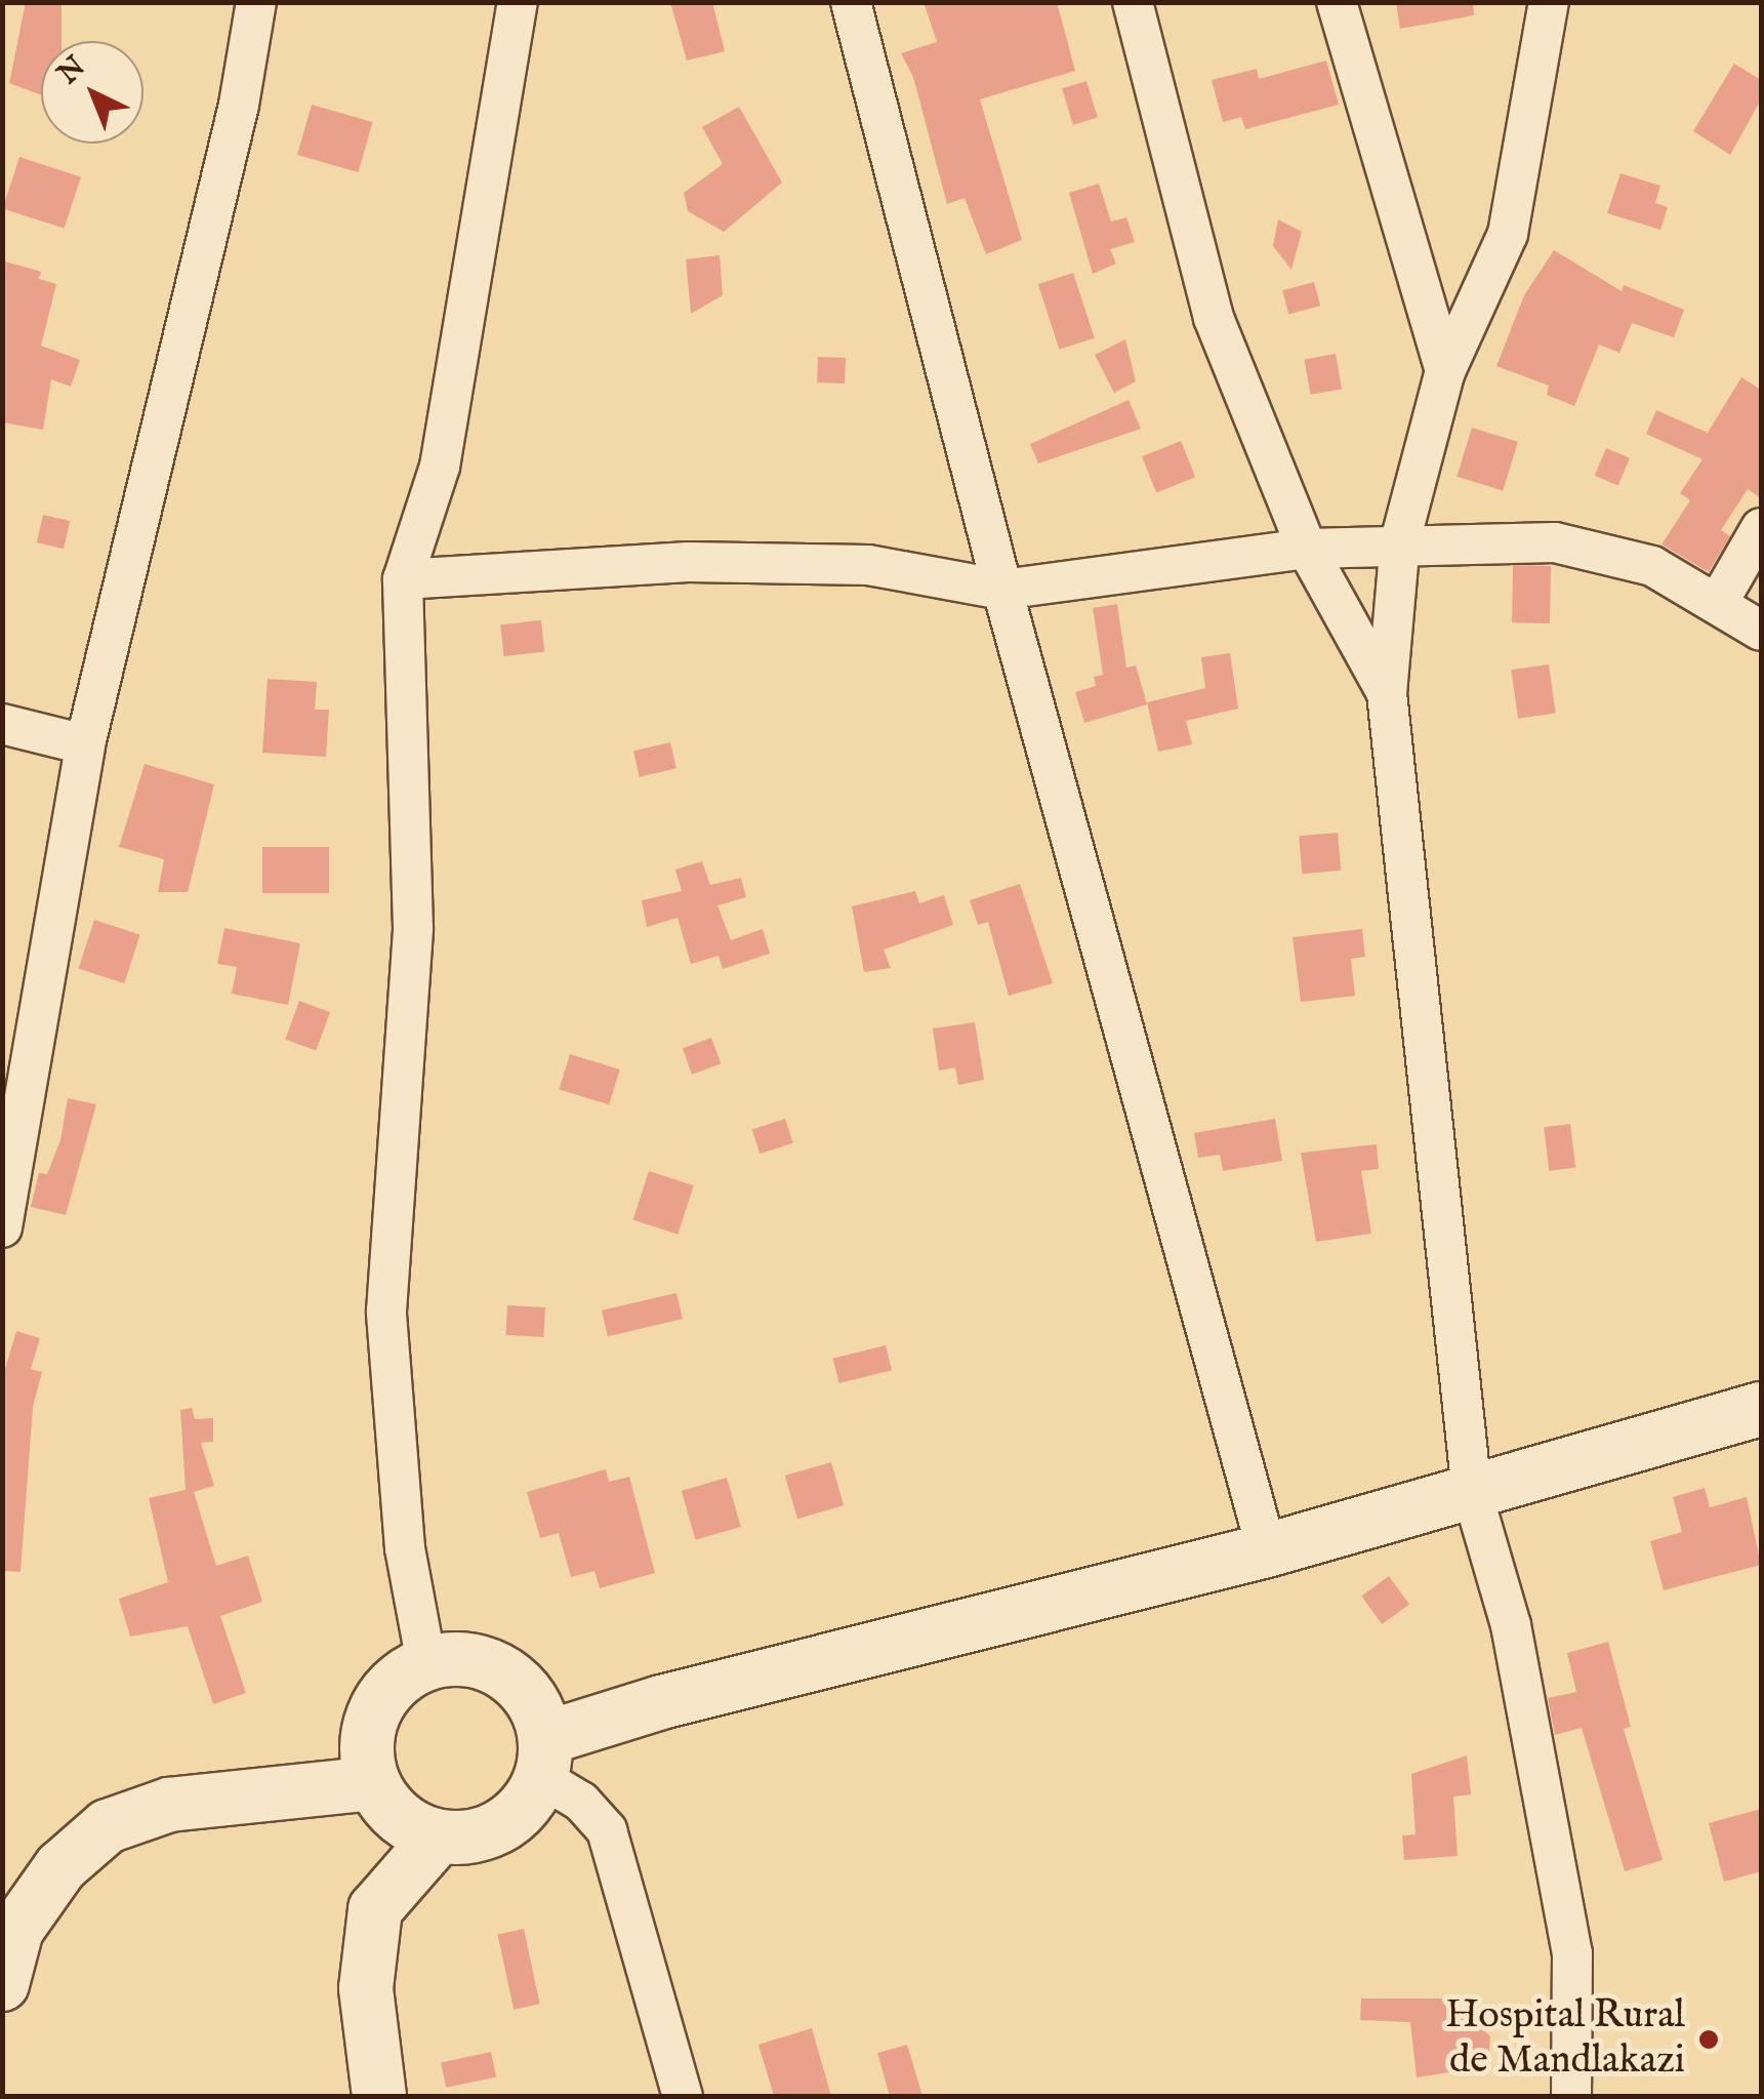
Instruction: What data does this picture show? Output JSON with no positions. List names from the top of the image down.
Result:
{
  "places": ["Hospital Rural de Mandlakazi"],
  "north": "top left"
}
